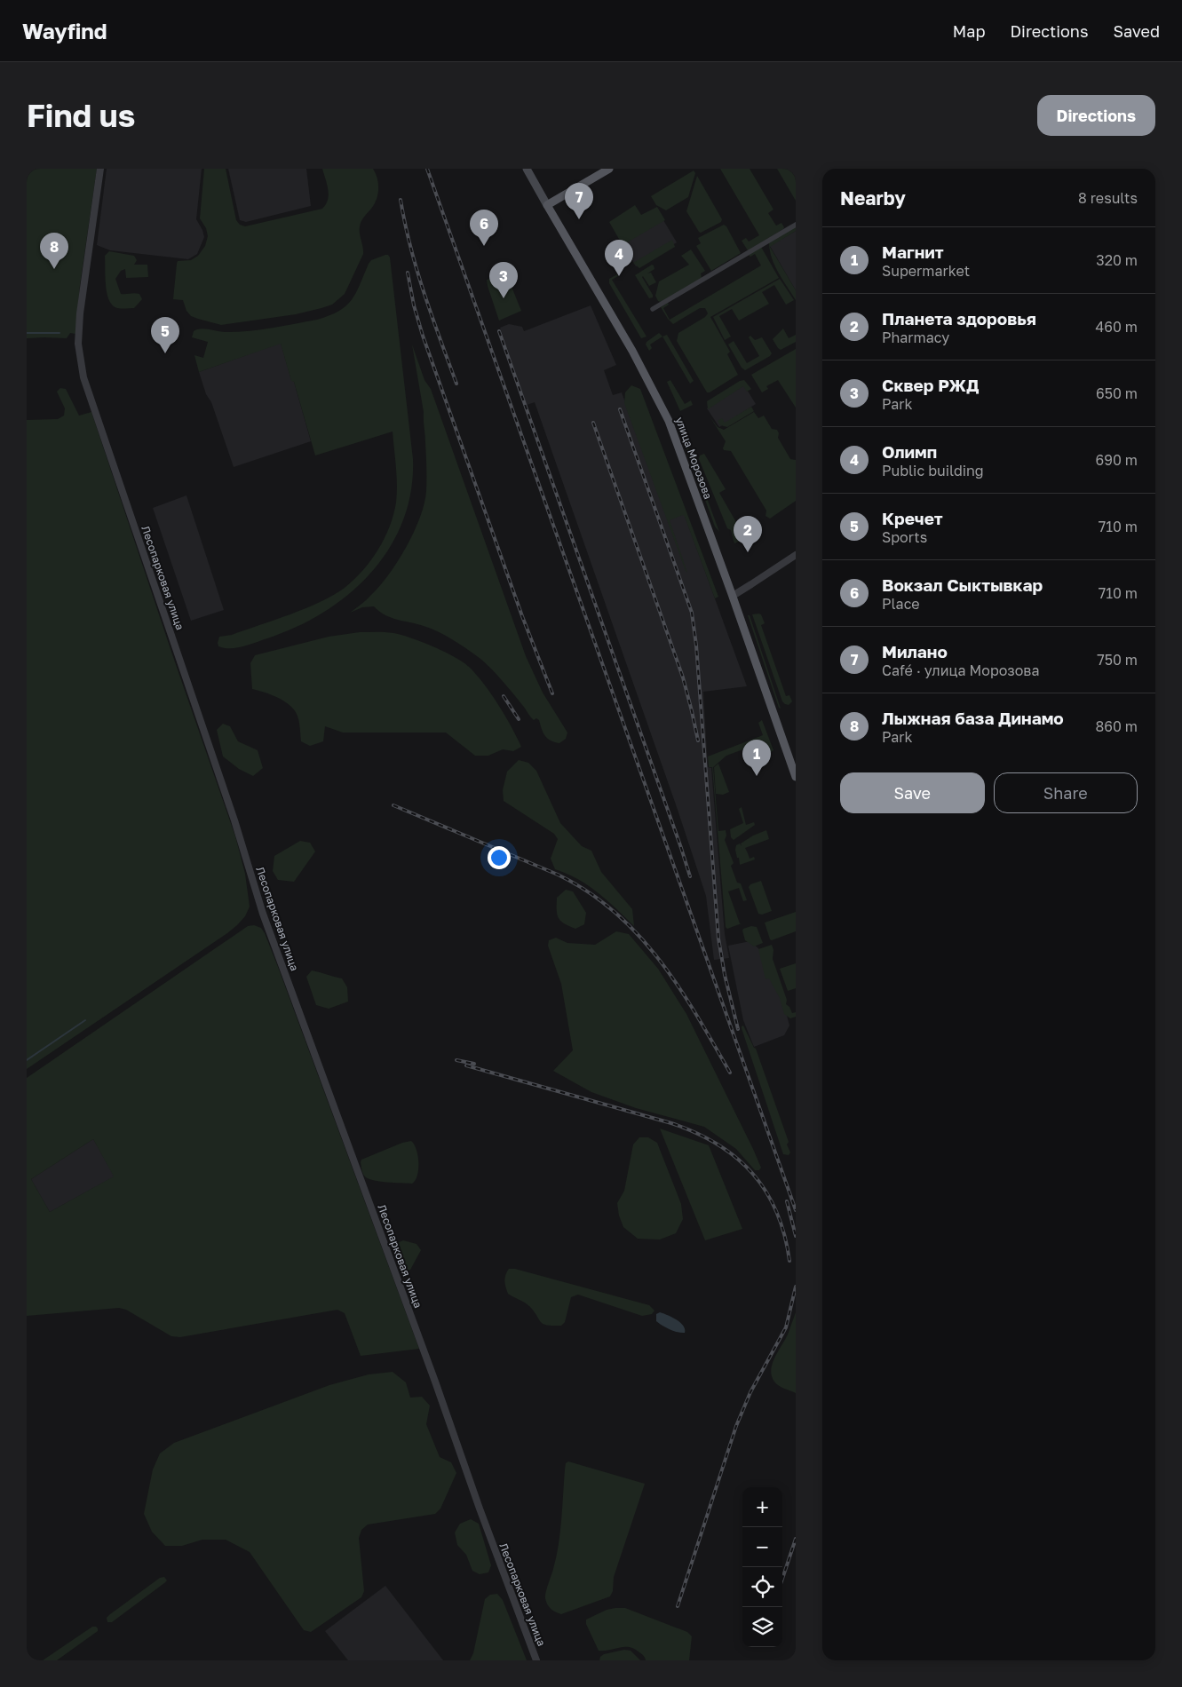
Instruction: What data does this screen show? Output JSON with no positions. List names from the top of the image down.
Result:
{
  "streets": {
    "main road": ["улица Морозова"],
    "street": ["Лесопарковая улица"]
  },
  "page": {
    "header": "Wayfind",
    "nav": ["Map", "Directions", "Saved"],
    "buttons": [
      "Directions",
      ["Save", "Share"]
    ],
    "title": "Find us",
    "heading": ["Nearby", "8 results"],
    "pins": [
      "7",
      "6",
      "8",
      "4",
      "3",
      "5",
      "2",
      "1"
    ],
    "list": [
      {
        "mark": "1",
        "name": "Магнит",
        "note": "Supermarket",
        "value": "320 m"
      },
      {
        "mark": "2",
        "name": "Планета здоровья",
        "note": "Pharmacy",
        "value": "460 m"
      },
      {
        "mark": "3",
        "name": "Сквер РЖД",
        "note": "Park",
        "value": "650 m"
      },
      {
        "mark": "4",
        "name": "Олимп",
        "note": "Public building",
        "value": "690 m"
      },
      {
        "mark": "5",
        "name": "Кречет",
        "note": "Sports",
        "value": "710 m"
      },
      {
        "mark": "6",
        "name": "Вокзал Сыктывкар",
        "note": "Place",
        "value": "710 m"
      },
      {
        "mark": "7",
        "name": "Милано",
        "note": "Café · улица Морозова",
        "value": "750 m"
      },
      {
        "mark": "8",
        "name": "Лыжная база Динамо",
        "note": "Park",
        "value": "860 m"
      }
    ],
    "map_buttons": ["+", "−"]
  }
}
